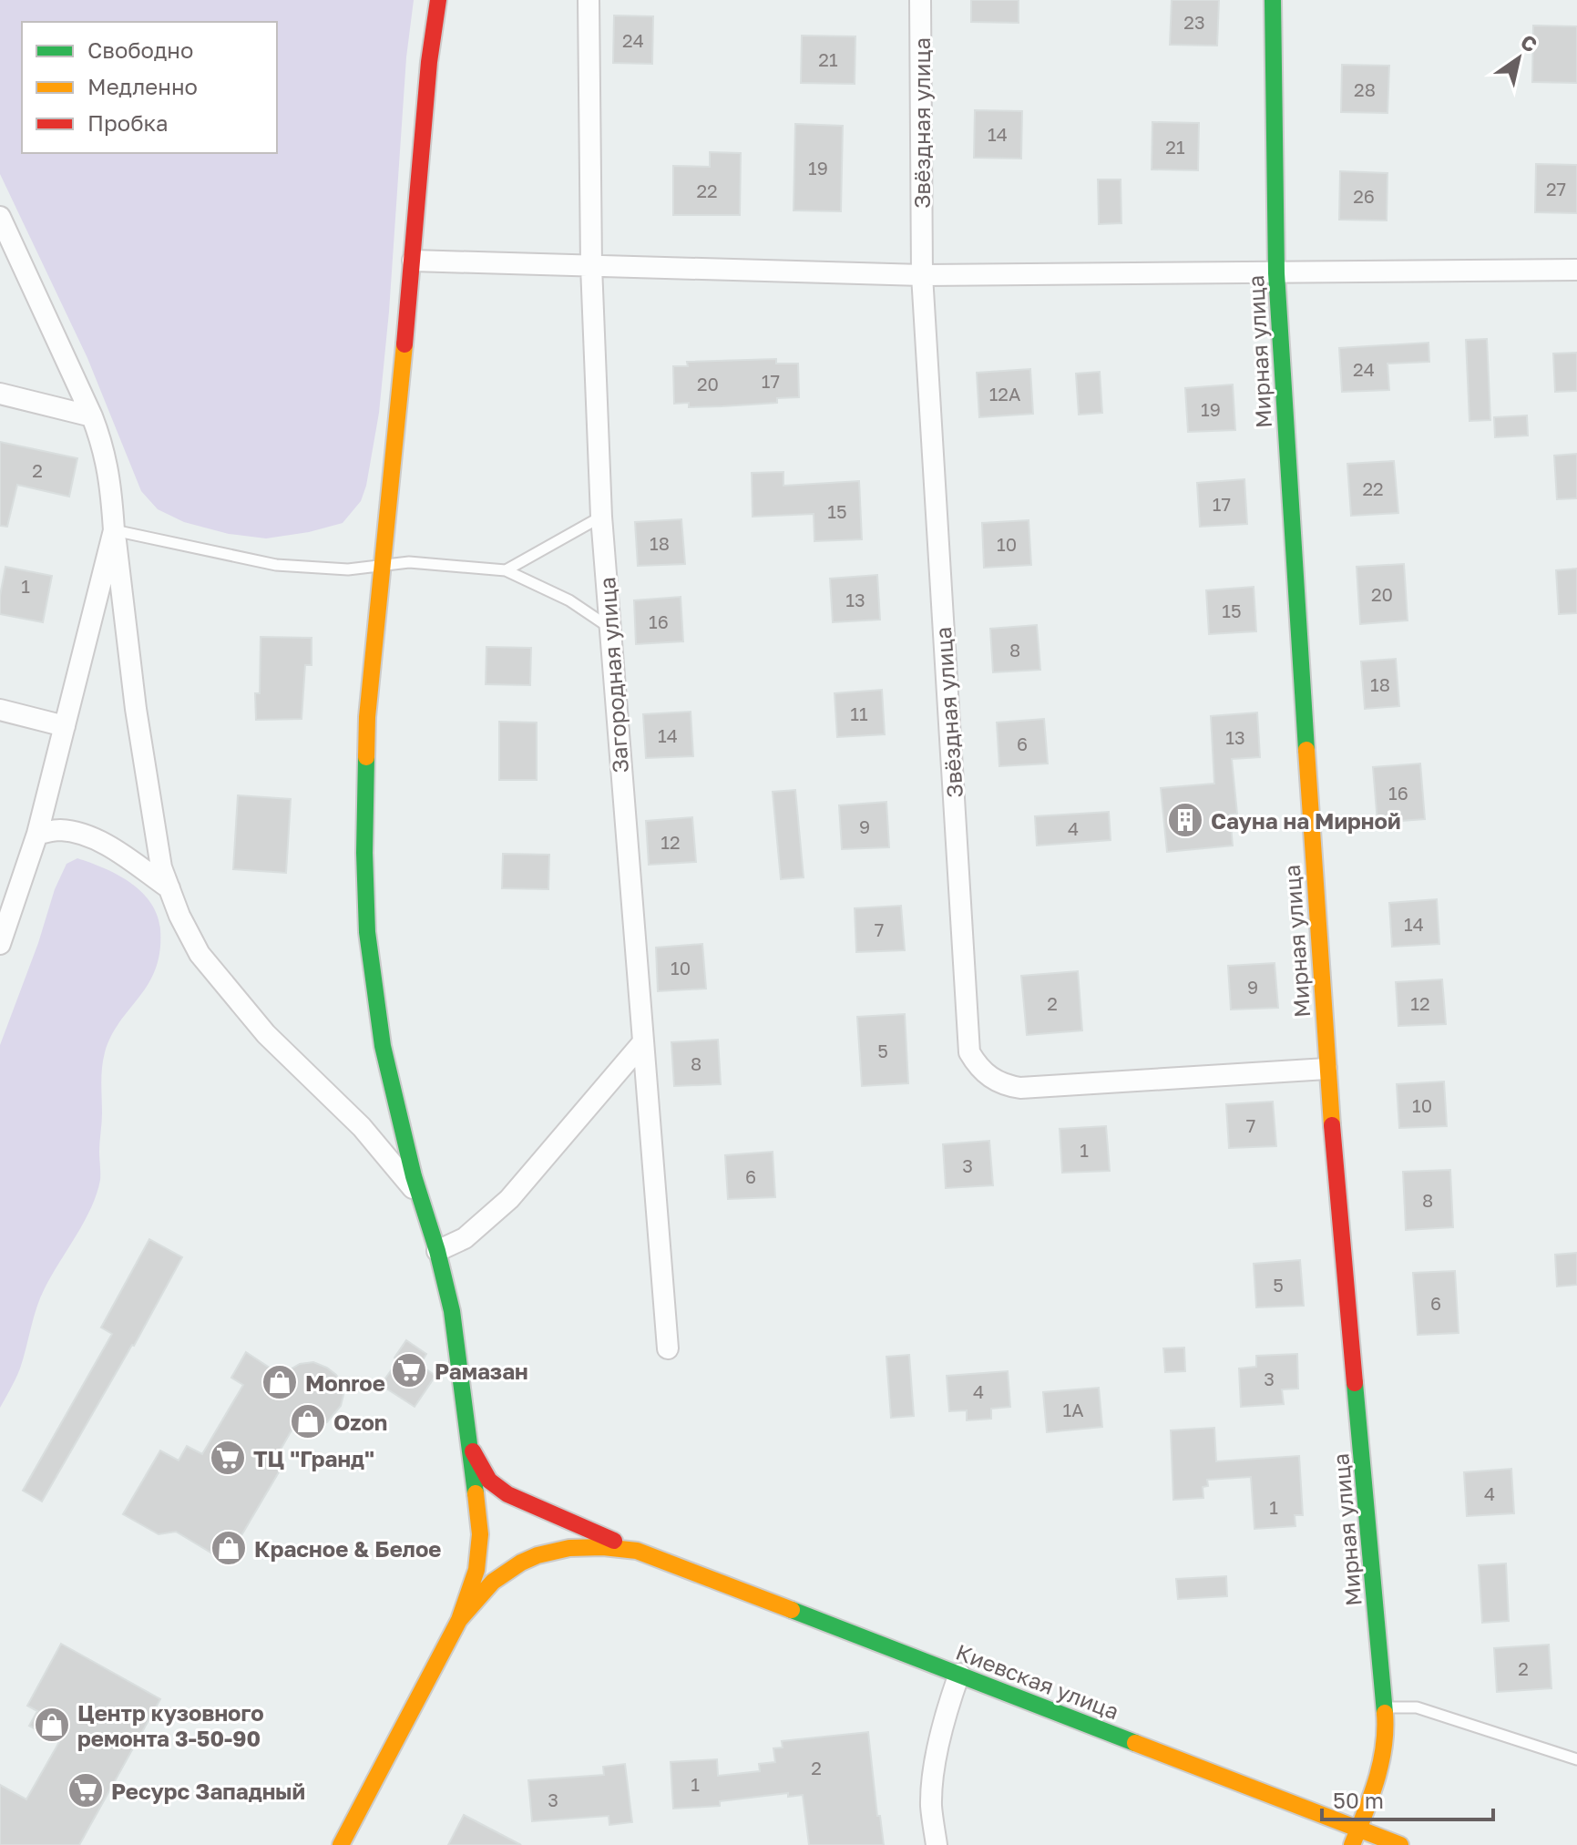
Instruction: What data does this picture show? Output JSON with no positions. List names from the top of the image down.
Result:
{
  "streets": {
    "street": [
      "Звёздная улица",
      "Мирная улица",
      "Загородная улица",
      "Киевская улица"
    ]
  },
  "crossings": [
    ["Звёздная улица", "Мирная улица"],
    ["Мирная улица", "Киевская улица"]
  ],
  "places": {
    "building": ["Сауна на Мирной"],
    "supermarket": ["Рамазан", "ТЦ \"Гранд\"", "Ресурс Западный"],
    "shop": [
      "Monroe",
      "Ozon",
      "Красное & Белое",
      "Центр кузовного ремонта 3-50-90"
    ]
  },
  "house_numbers": [
    "23",
    "24",
    "21",
    "28",
    "14",
    "21",
    "19",
    "27",
    "22",
    "26",
    "24",
    "17",
    "20",
    "12А",
    "19",
    "2",
    "22",
    "17",
    "15",
    "18",
    "10",
    "1",
    "20",
    "13",
    "15",
    "16",
    "8",
    "18",
    "11",
    "14",
    "13",
    "6",
    "16",
    "9",
    "4",
    "12",
    "14",
    "7",
    "10",
    "9",
    "2",
    "12",
    "5",
    "8",
    "10",
    "7",
    "1",
    "3",
    "6",
    "8",
    "5",
    "6",
    "3",
    "4",
    "1А",
    "4",
    "1",
    "2",
    "2",
    "1",
    "3"
  ],
  "legend": ["Свободно", "Медленно", "Пробка"],
  "scale_bar": "50 m",
  "north": "top right"
}
